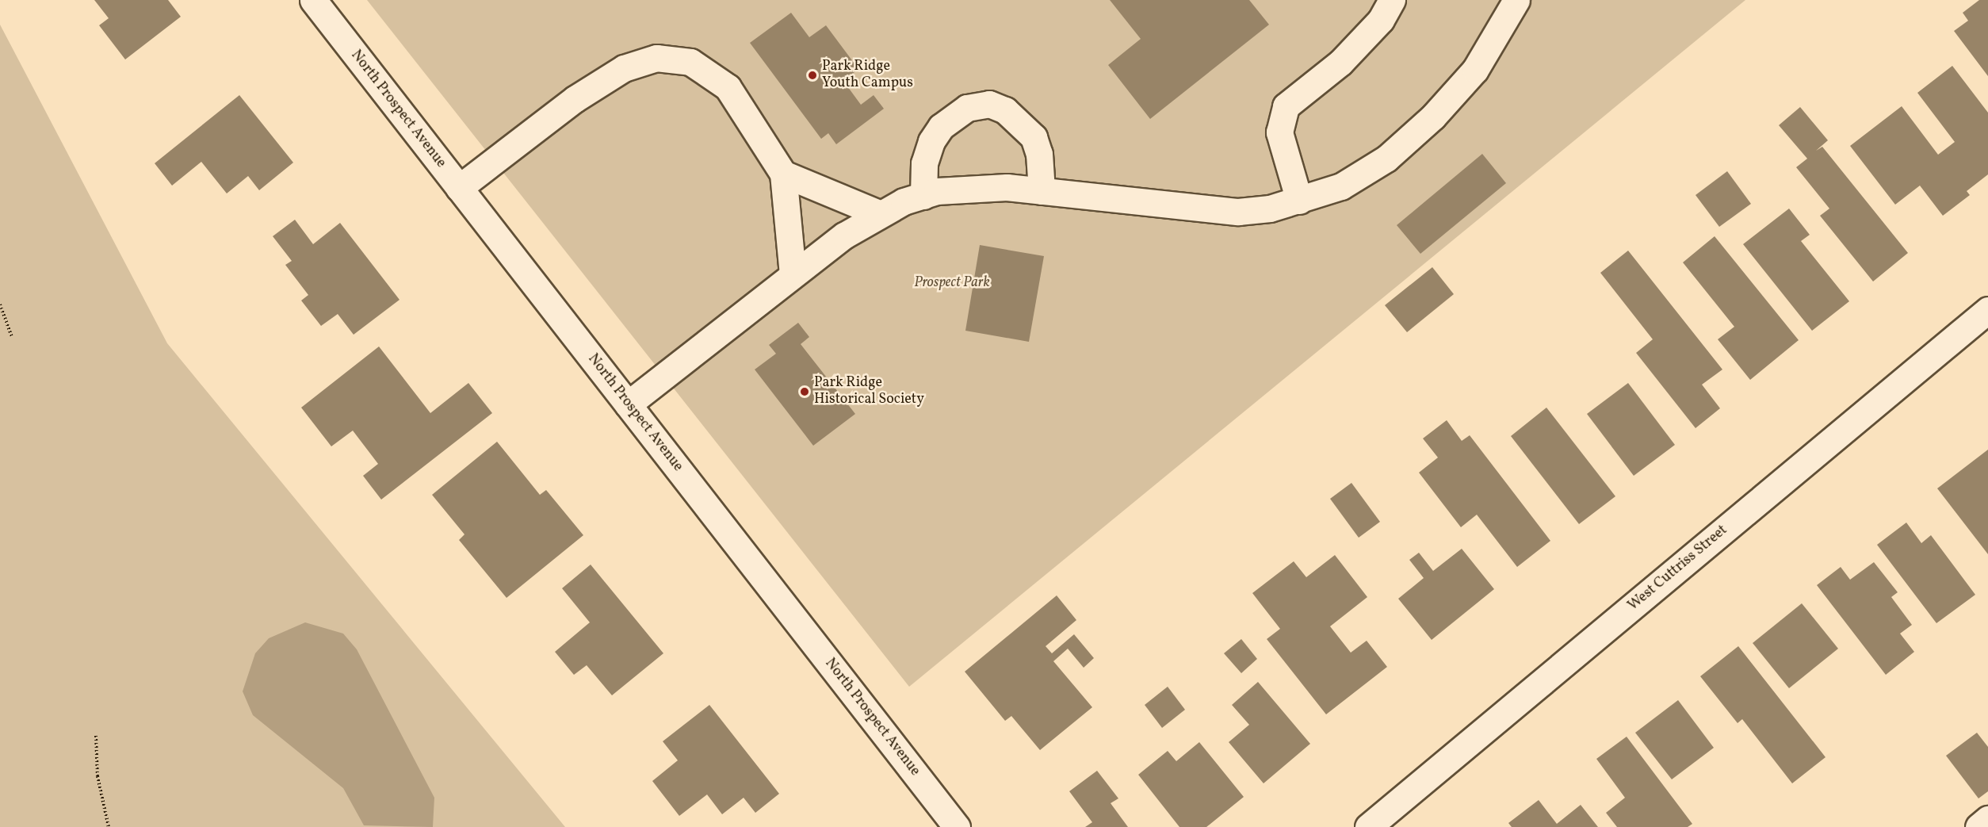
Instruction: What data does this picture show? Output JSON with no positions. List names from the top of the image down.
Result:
{
  "streets": {
    "street": ["North Prospect Avenue", "West Cuttriss Street"]
  },
  "parks": ["Prospect Park"],
  "places": ["Park Ridge Youth Campus", "Park Ridge Historical Society"]
}
